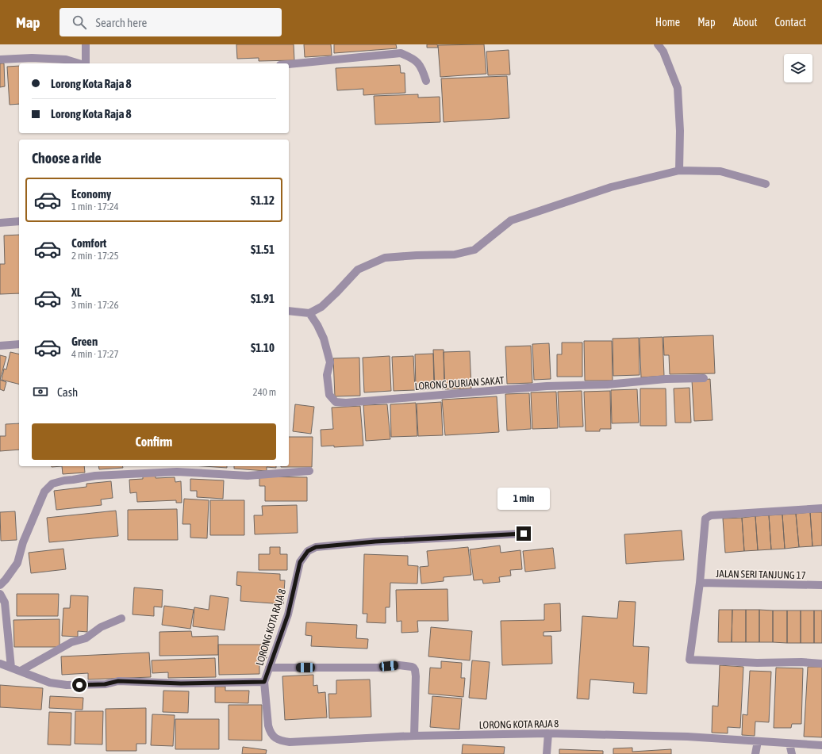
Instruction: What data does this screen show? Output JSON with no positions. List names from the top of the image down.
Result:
{
  "streets": {
    "street": ["LORONG DURIAN SAKAT", "JALAN SERI TANJUNG 17", "LORONG KOTA RAJA 8"]
  },
  "page": {
    "header": "Map",
    "search": "Search here",
    "nav": [
      "Home",
      "Map",
      "About",
      "Contact"
    ],
    "banner": ["Lorong Kota Raja 8", "Lorong Kota Raja 8"],
    "heading": "Choose a ride",
    "list": [
      {
        "name": "Economy",
        "note": "1 min · 17:24",
        "value": "$1.12"
      },
      {
        "name": "Comfort",
        "note": "2 min · 17:25",
        "value": "$1.51"
      },
      {
        "name": "XL",
        "note": "3 min · 17:26",
        "value": "$1.91"
      },
      {
        "name": "Green",
        "note": "4 min · 17:27",
        "value": "$1.10"
      }
    ],
    "pay": ["Cash", "240 m"],
    "buttons": "Confirm",
    "bubble": "1 min"
  }
}
